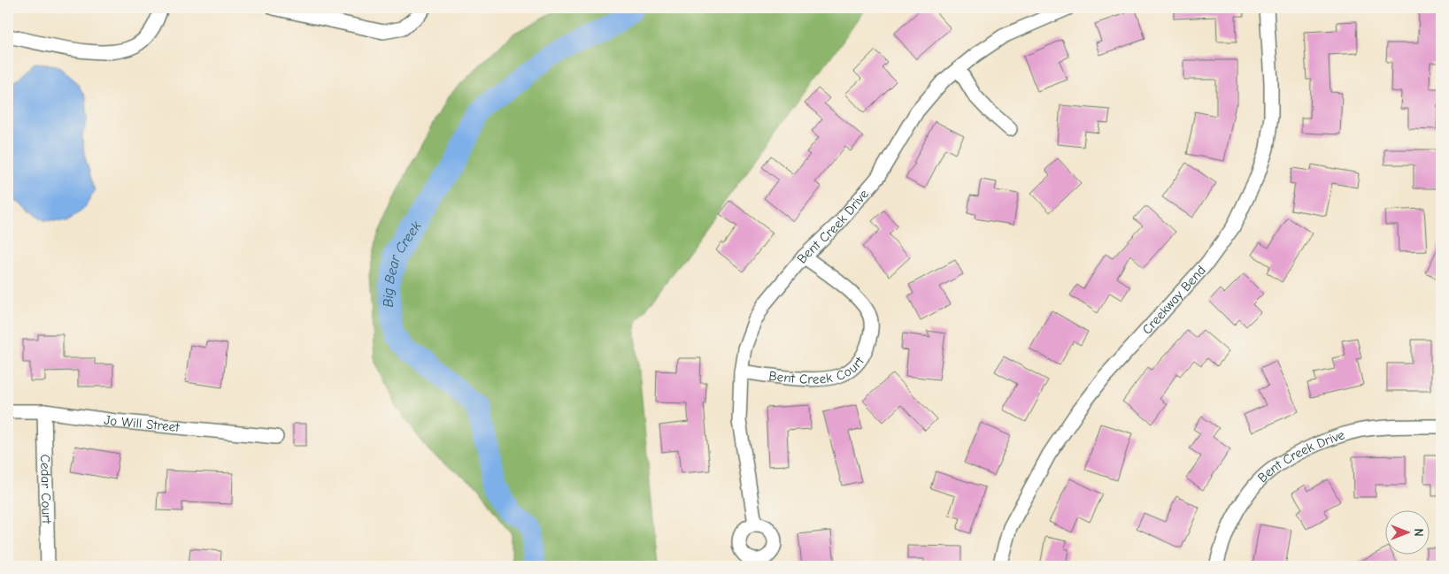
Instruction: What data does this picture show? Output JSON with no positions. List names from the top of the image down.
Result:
{
  "streets": {
    "street": [
      "Bent Creek Drive",
      "Creekway Bend",
      "Bent Creek Court",
      "Jo Will Street",
      "Cedar Court"
    ]
  },
  "crossings": [
    ["Bent Creek Drive", "Bent Creek Court"],
    ["Jo Will Street", "Cedar Court"]
  ],
  "water": ["Big Bear Creek"],
  "north": "right"
}
